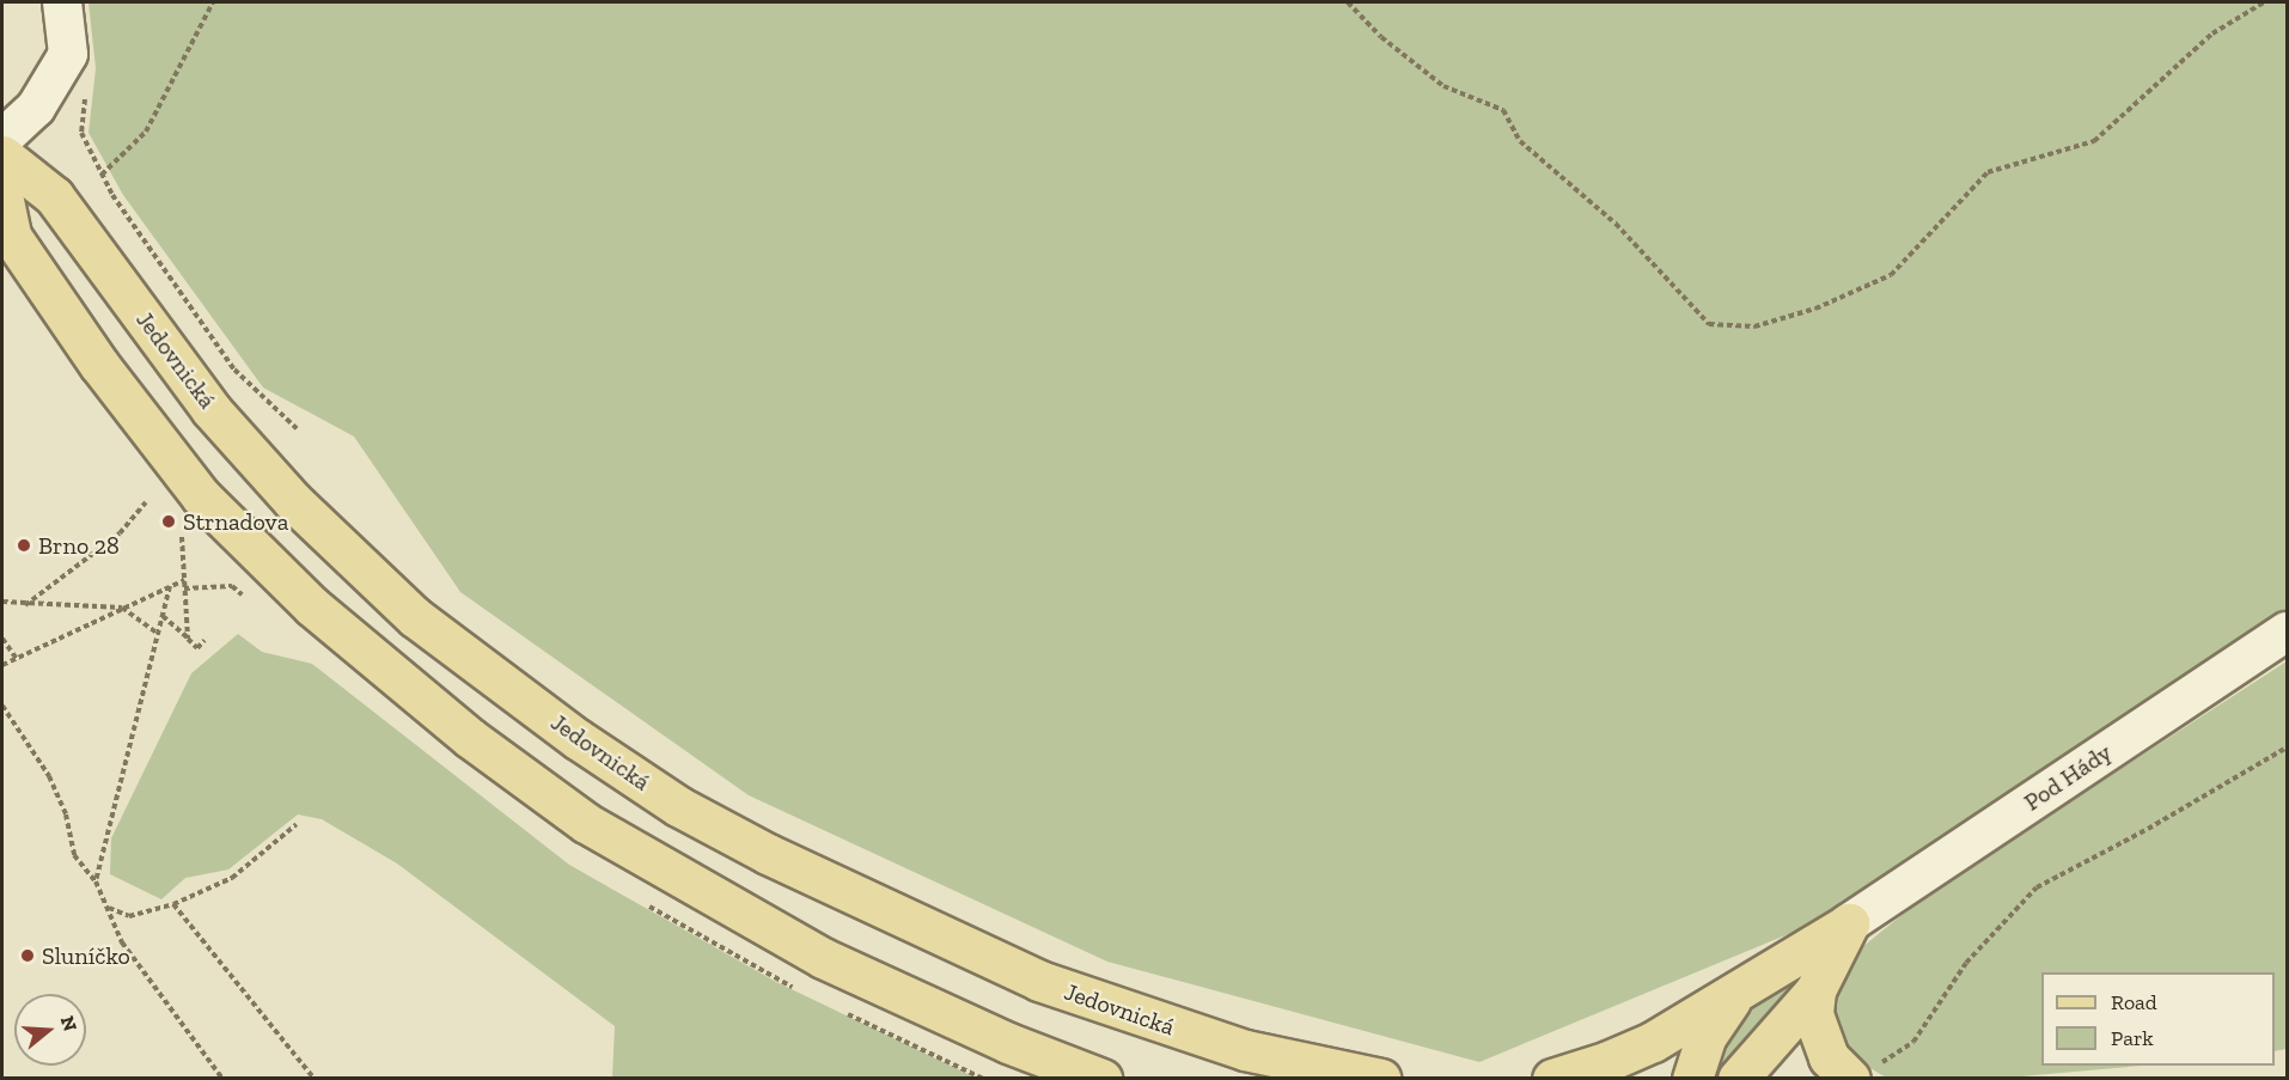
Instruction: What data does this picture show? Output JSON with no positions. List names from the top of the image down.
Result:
{
  "streets": {
    "main road": ["Jedovnická"],
    "street": ["Pod Hády"]
  },
  "places": ["Strnadova", "Brno 28", "Sluníčko"],
  "legend": ["Road", "Park"],
  "north": "right"
}
